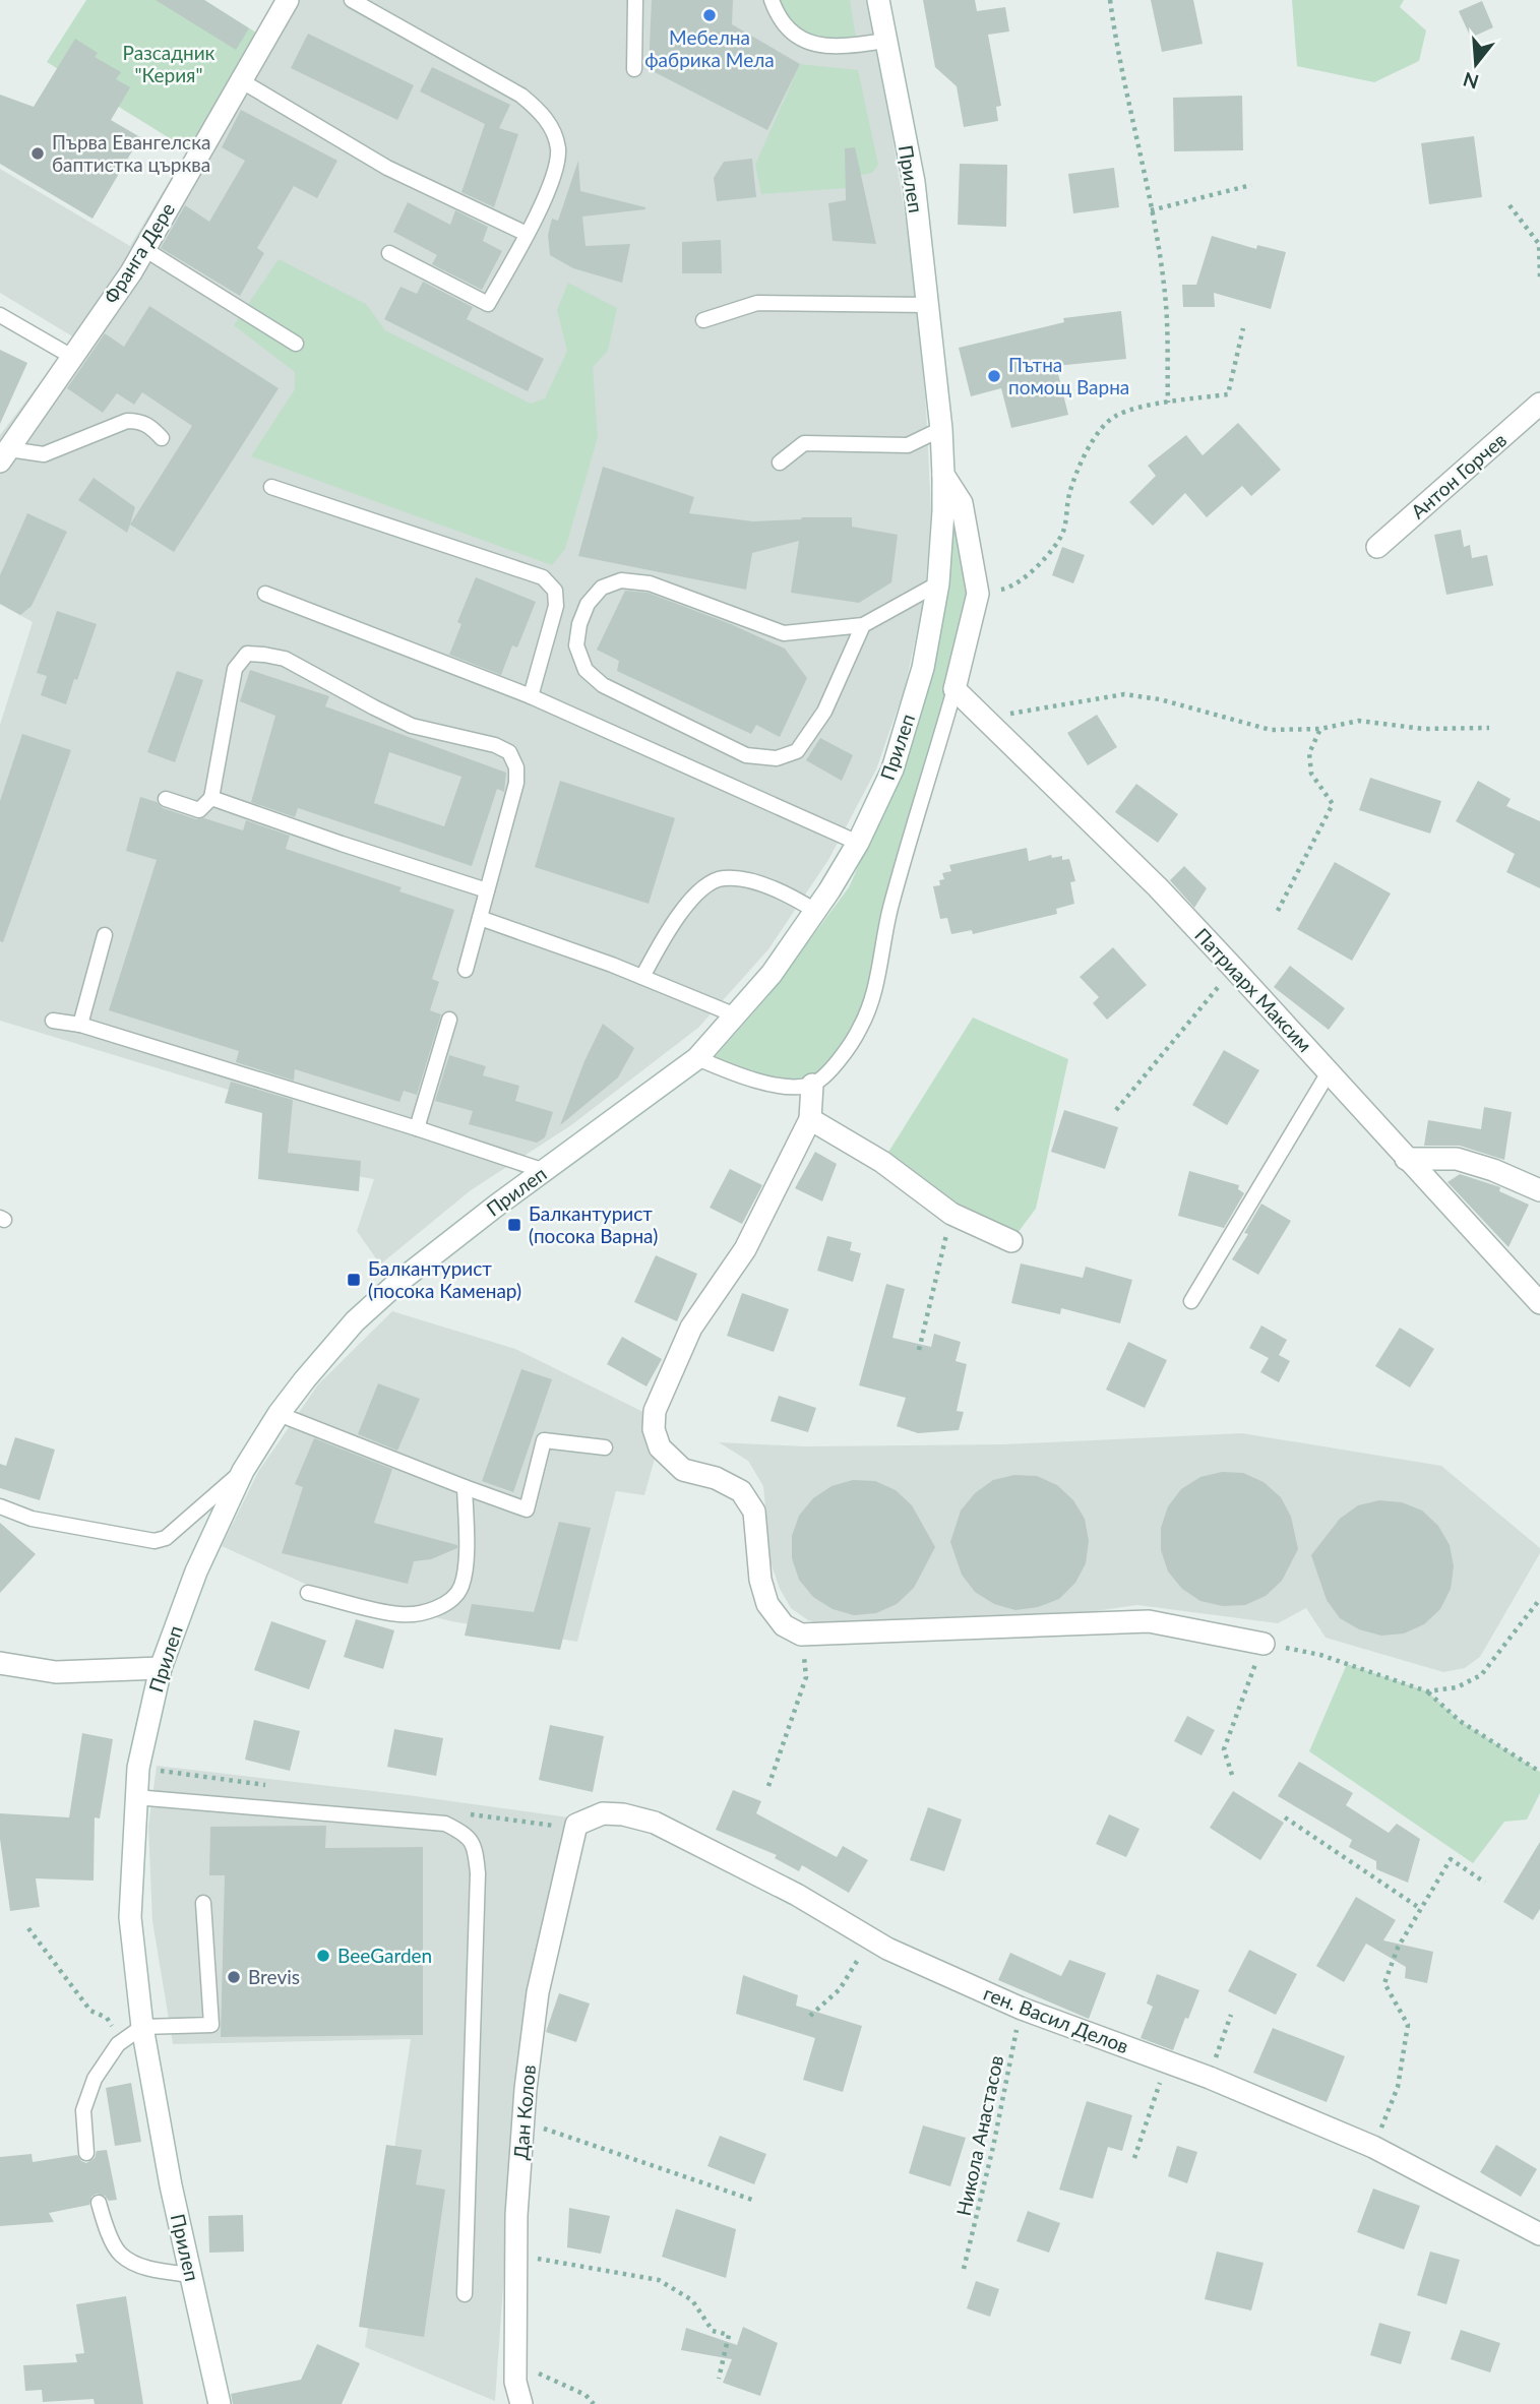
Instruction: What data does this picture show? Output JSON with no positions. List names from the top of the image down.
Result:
{
  "streets": {
    "street": [
      "Прилеп",
      "Франга Дере",
      "Антон Горчев",
      "Патриарх Максим",
      "ген. Васил Делов",
      "Дан Колов"
    ],
    "path": ["Никола Анастасов"]
  },
  "crossings": [
    ["ген. Васил Делов", "Дан Колов"],
    ["ген. Васил Делов", "Никола Анастасов"]
  ],
  "parks": ["Разсадник \"Керия\""],
  "places": {
    "other": [
      "Мебелна фабрика Мела",
      "Първа Евангелска баптистка църква",
      "Пътна помощ Варна",
      "BeeGarden",
      "Brevis"
    ],
    "transit": ["Балкантурист (посока Варна)", "Балкантурист (посока Каменар)"]
  },
  "north": "bottom"
}
